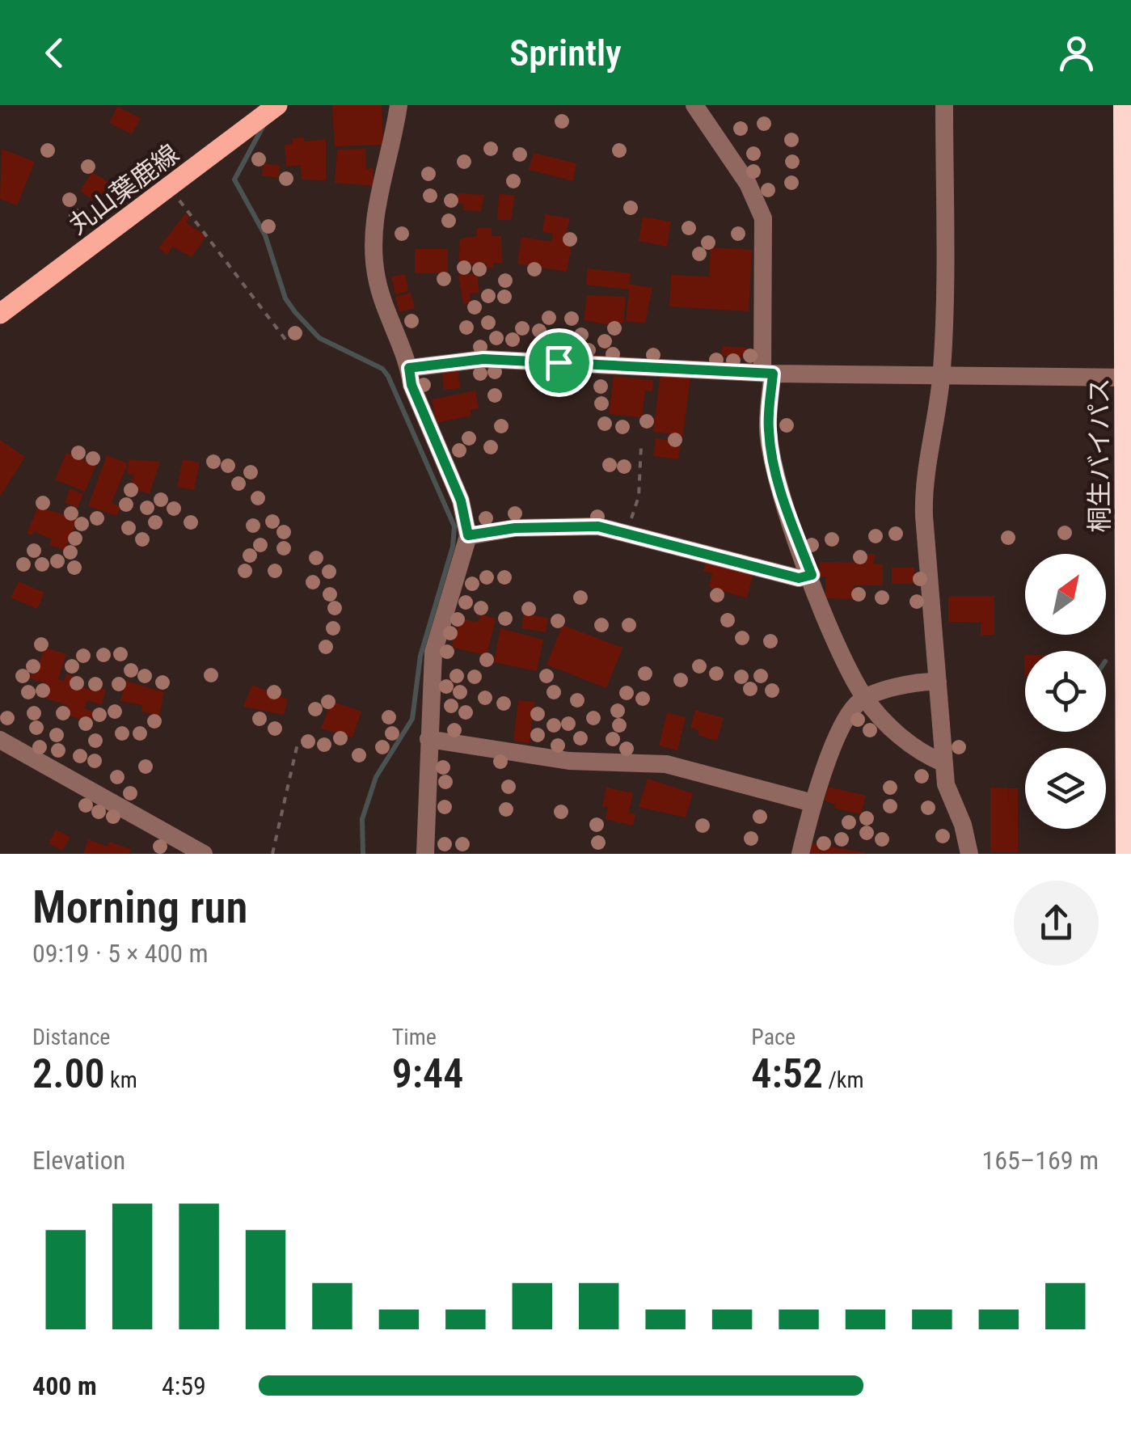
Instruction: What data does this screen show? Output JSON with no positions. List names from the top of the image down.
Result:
{
  "streets": {
    "highway": ["桐生バイパス"],
    "main road": ["丸山葉鹿線"]
  },
  "north": "top right",
  "page": {
    "header": "Sprintly",
    "heading": ["Morning run", "09:19 · 5 × 400 m"],
    "stats": [
      ["Distance", "2.00 km"],
      ["Time", "9:44"],
      ["Pace", "4:52 /km"]
    ],
    "chart": ["Elevation", "165–169 m"],
    "list": [
      {
        "name": "400 m",
        "note": "4:59"
      }
    ]
  }
}
